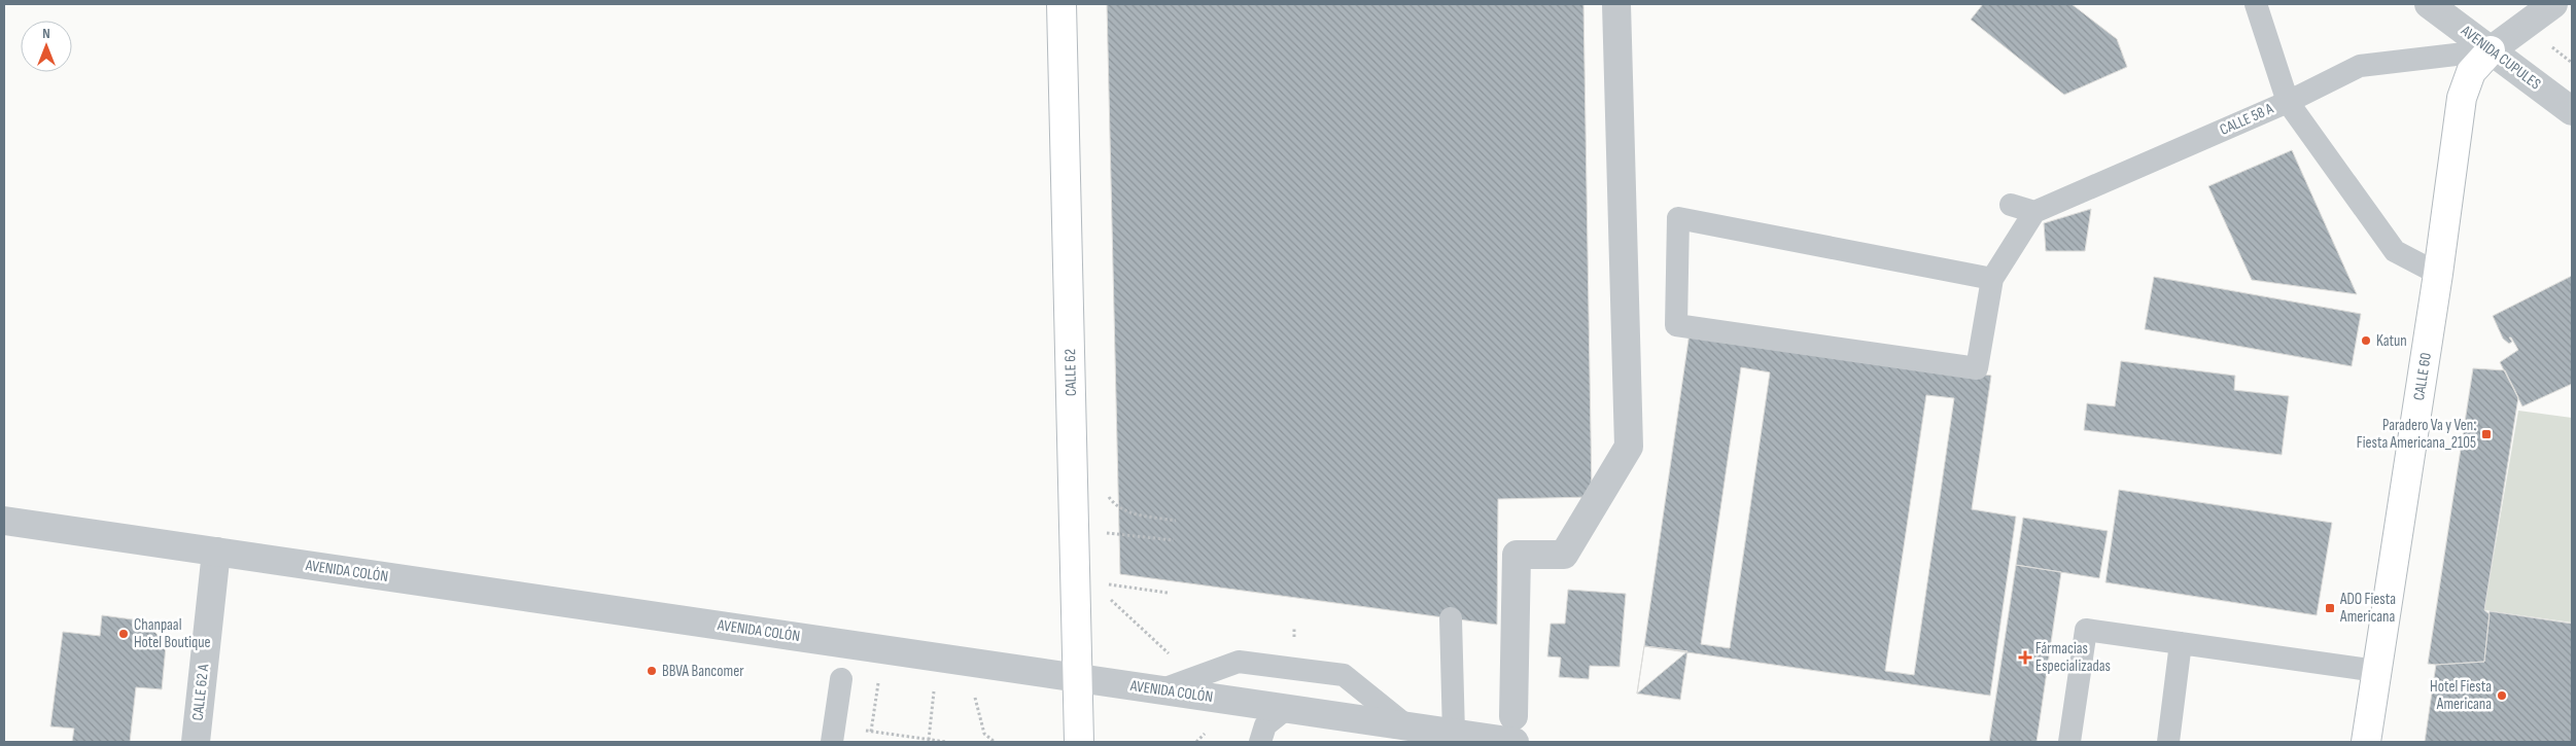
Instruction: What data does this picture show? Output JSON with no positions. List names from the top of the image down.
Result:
{
  "streets": {
    "main road": ["CALLE 62", "CALLE 60"],
    "street": ["AVENIDA CUPULES", "AVENIDA COLÓN", "CALLE 62 A"],
    "lane": ["CALLE 58 A"]
  },
  "crossings": [
    ["AVENIDA CUPULES", "CALLE 58 A"],
    ["AVENIDA CUPULES", "CALLE 60"],
    ["CALLE 58 A", "CALLE 60"],
    ["CALLE 62", "AVENIDA COLÓN"],
    ["AVENIDA COLÓN", "CALLE 62 A"]
  ],
  "places": {
    "other": [
      "Katun",
      "Chanpaal Hotel Boutique",
      "BBVA Bancomer",
      "Hotel Fiesta Americana"
    ],
    "transit": ["Paradero Va y Ven: Fiesta Americana_2105", "ADO Fiesta Americana"],
    "health": ["Fármacias Especializadas"]
  },
  "north": "top"
}
